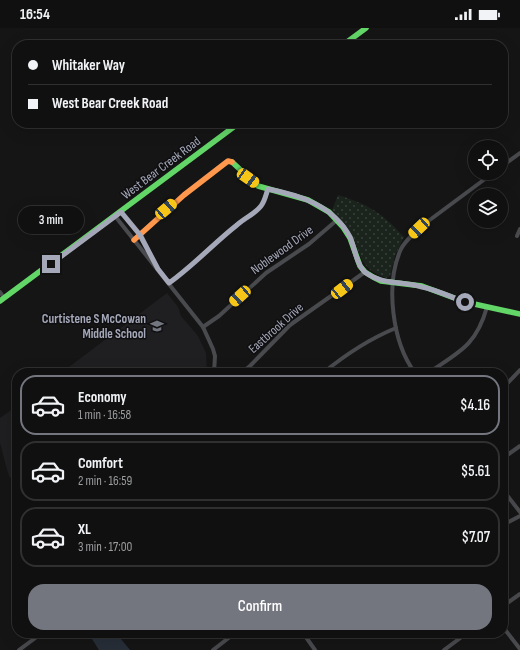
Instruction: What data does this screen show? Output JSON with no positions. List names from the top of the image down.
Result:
{
  "streets": {
    "street": ["West Bear Creek Road", "Noblewood Drive", "Eastbrook Drive"]
  },
  "places": {
    "school or university": ["Curtistene S McCowan Middle School"]
  },
  "page": {
    "status": "16:54",
    "banner": ["Whitaker Way", "West Bear Creek Road"],
    "bubble": "3 min",
    "list": [
      {
        "name": "Economy",
        "note": "1 min · 16:58",
        "value": "$4.16"
      },
      {
        "name": "Comfort",
        "note": "2 min · 16:59",
        "value": "$5.61"
      },
      {
        "name": "XL",
        "note": "3 min · 17:00",
        "value": "$7.07"
      }
    ],
    "buttons": "Confirm"
  }
}
